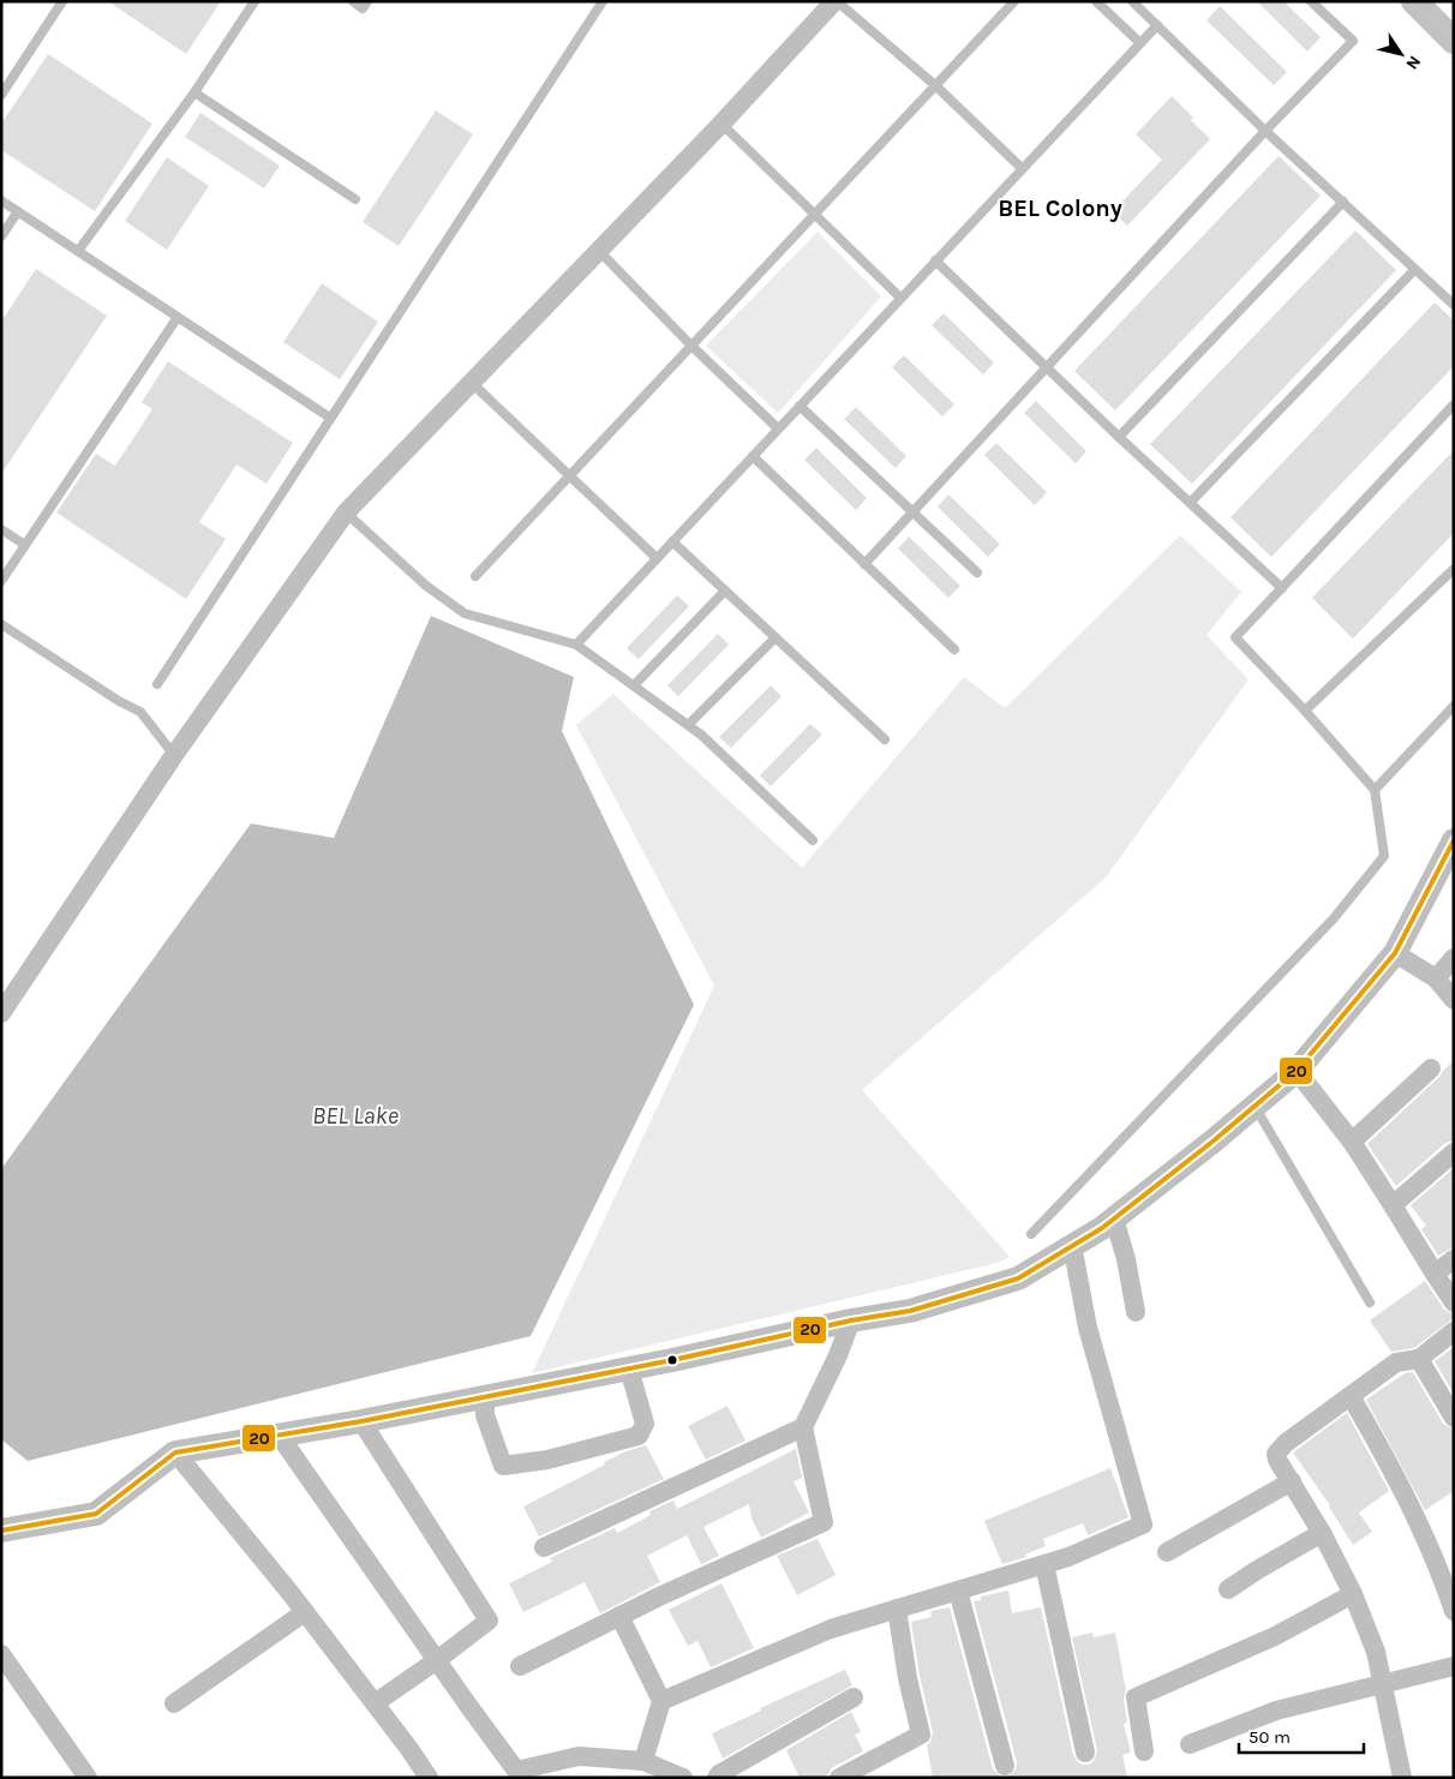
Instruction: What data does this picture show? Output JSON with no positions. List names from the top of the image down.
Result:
{
  "districts": ["BEL Colony"],
  "water": ["BEL Lake"],
  "lines": ["transit line 20"],
  "scale_bar": "50 m",
  "north": "bottom right"
}
